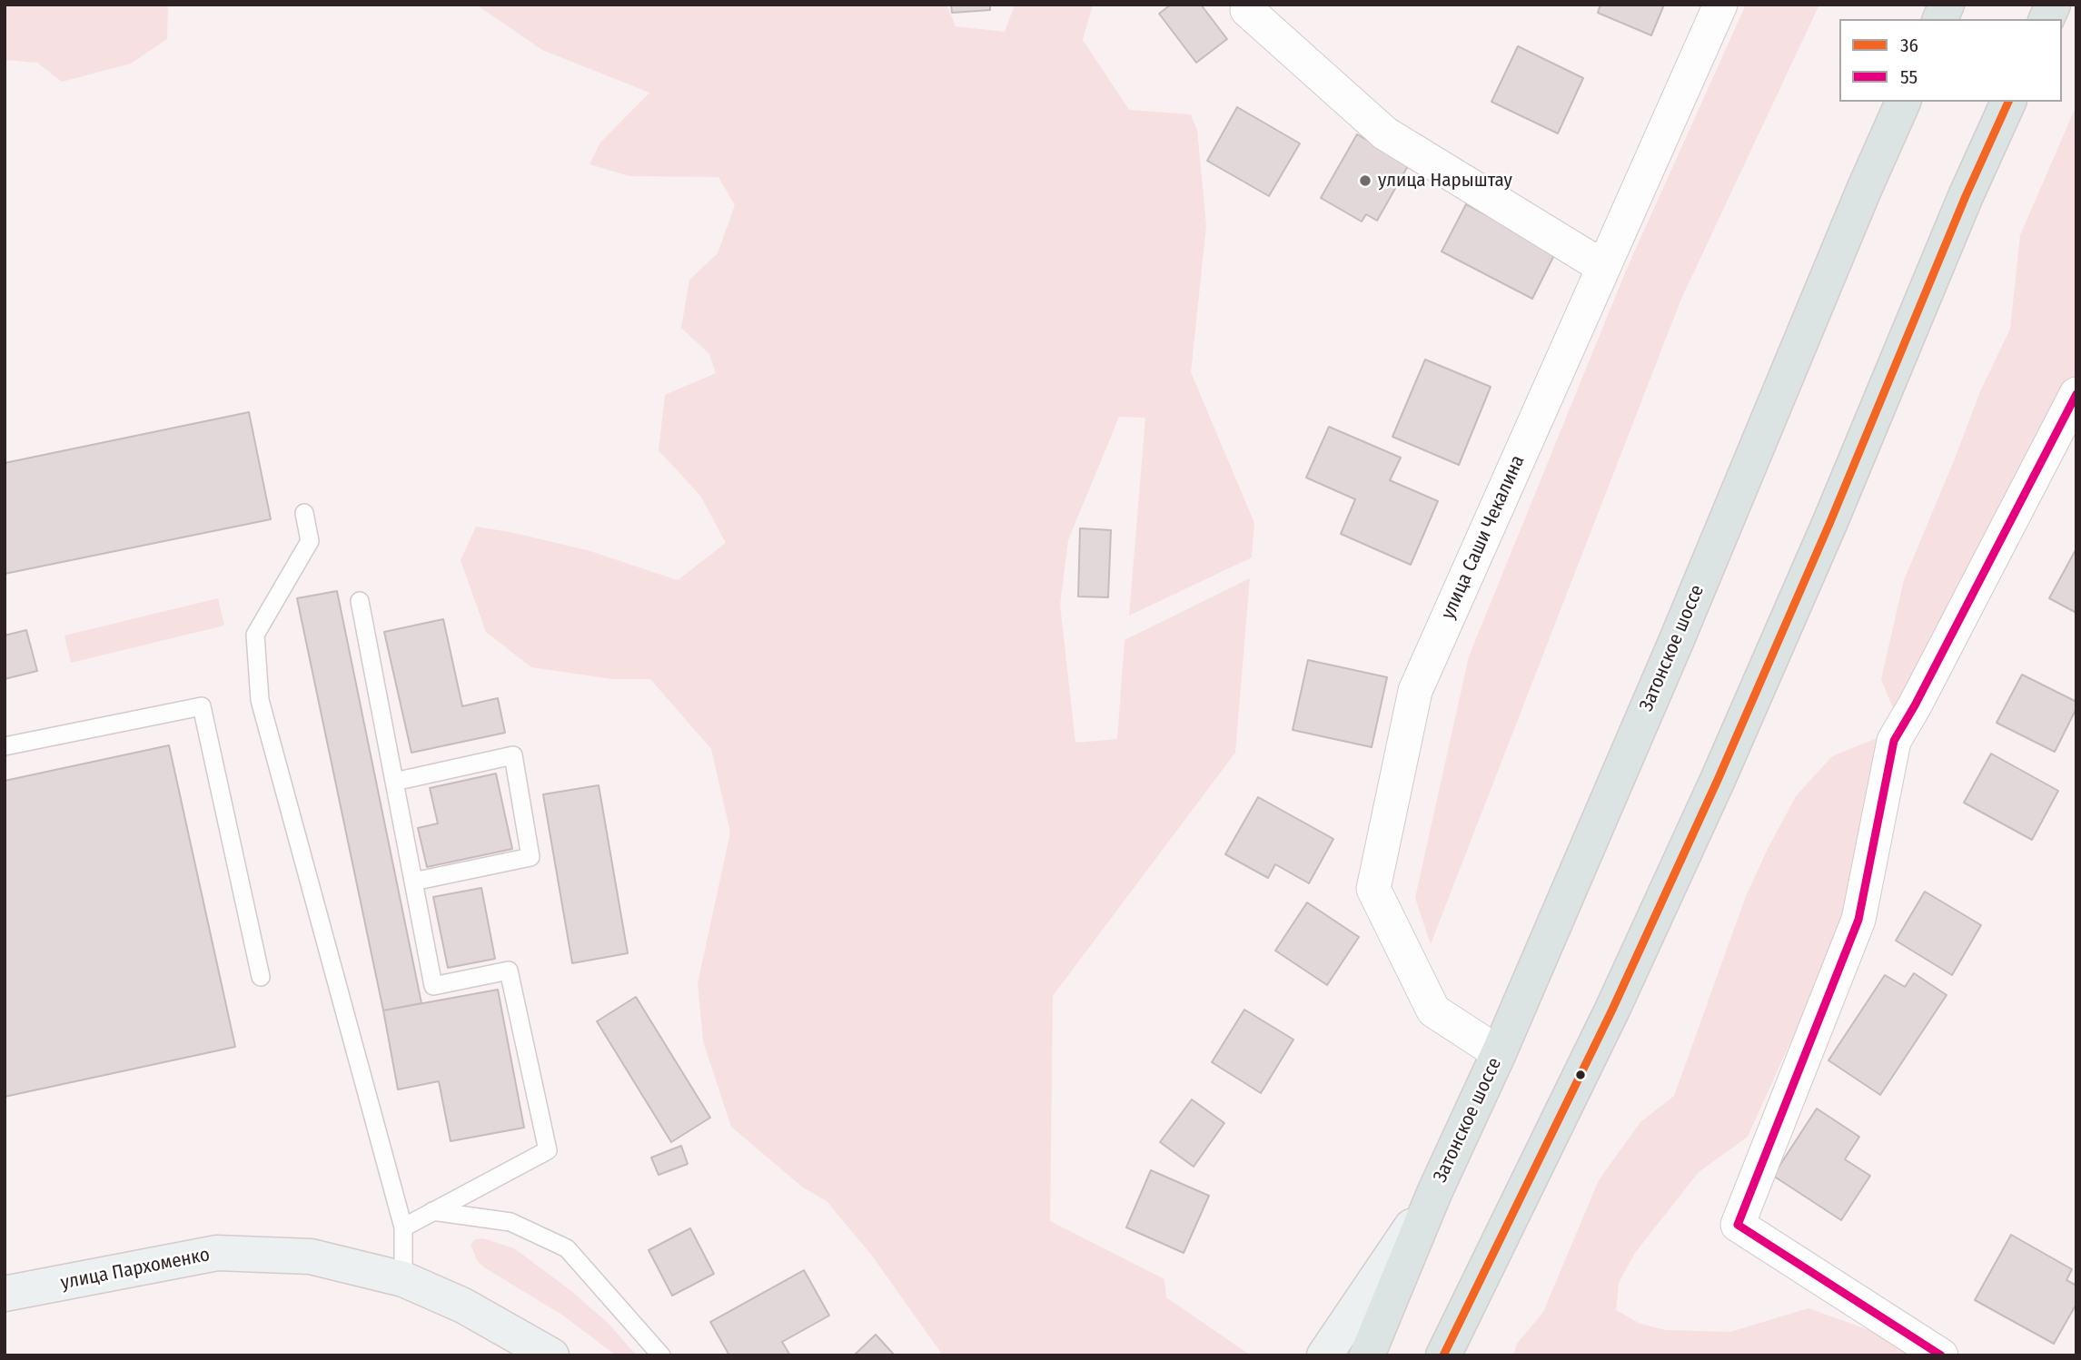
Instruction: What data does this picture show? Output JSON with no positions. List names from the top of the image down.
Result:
{
  "streets": {
    "main road": ["Затонское шоссе", "улица Пархоменко"],
    "street": ["улица Саши Чекалина"]
  },
  "crossings": [
    ["улица Саши Чекалина", "Затонское шоссе"]
  ],
  "places": ["улица Нарыштау"],
  "lines": ["transit line 36", "transit line 55"],
  "legend": ["36", "55"]
}
